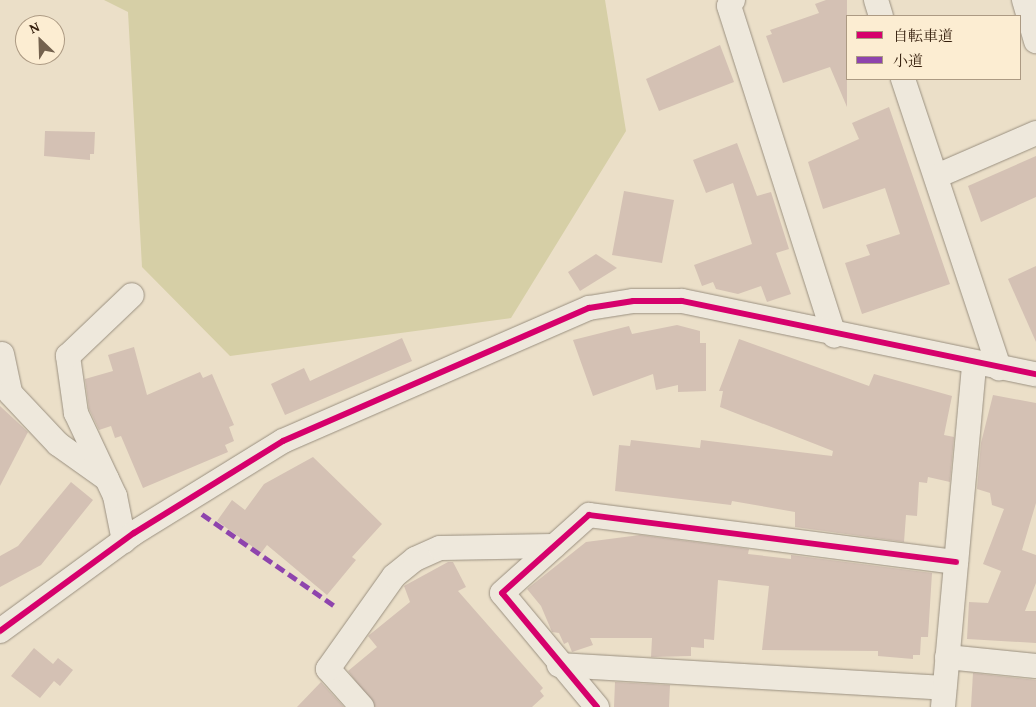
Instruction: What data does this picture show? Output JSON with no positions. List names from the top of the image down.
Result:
{
  "legend": ["自転車道", "小道"],
  "north": "top left"
}
